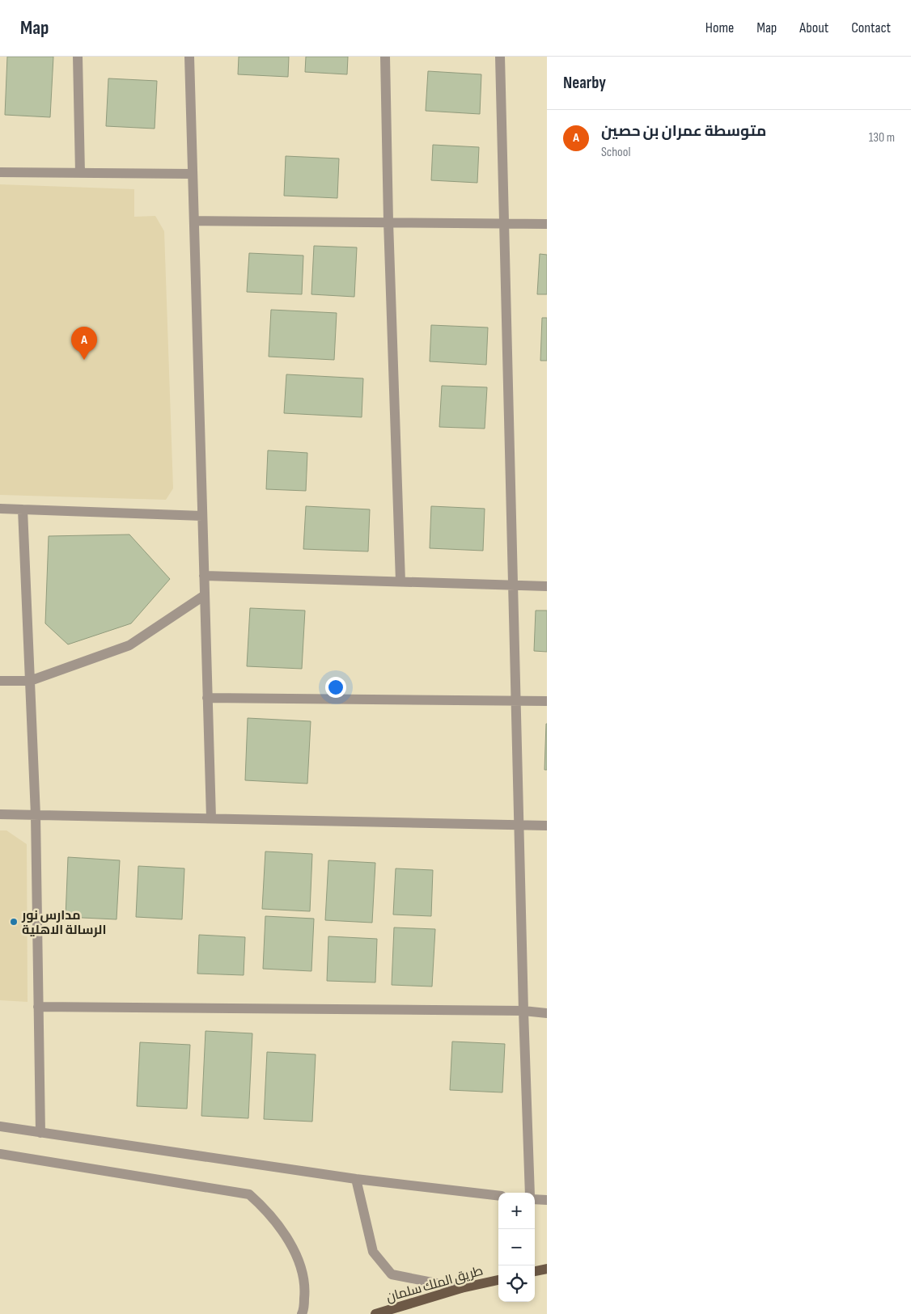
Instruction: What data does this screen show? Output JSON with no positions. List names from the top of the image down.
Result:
{
  "streets": {
    "main road": ["طريق الملك سلمان"]
  },
  "places": ["مدارس نور الرسالة الاهلية"],
  "page": {
    "header": "Map",
    "nav": [
      "Home",
      "Map",
      "About",
      "Contact"
    ],
    "heading": "Nearby",
    "list": [
      {
        "mark": "A",
        "name": "متوسطة عمران بن حصين",
        "note": "School",
        "value": "130 m"
      }
    ],
    "pins": "A",
    "map_buttons": ["+", "−"]
  }
}
